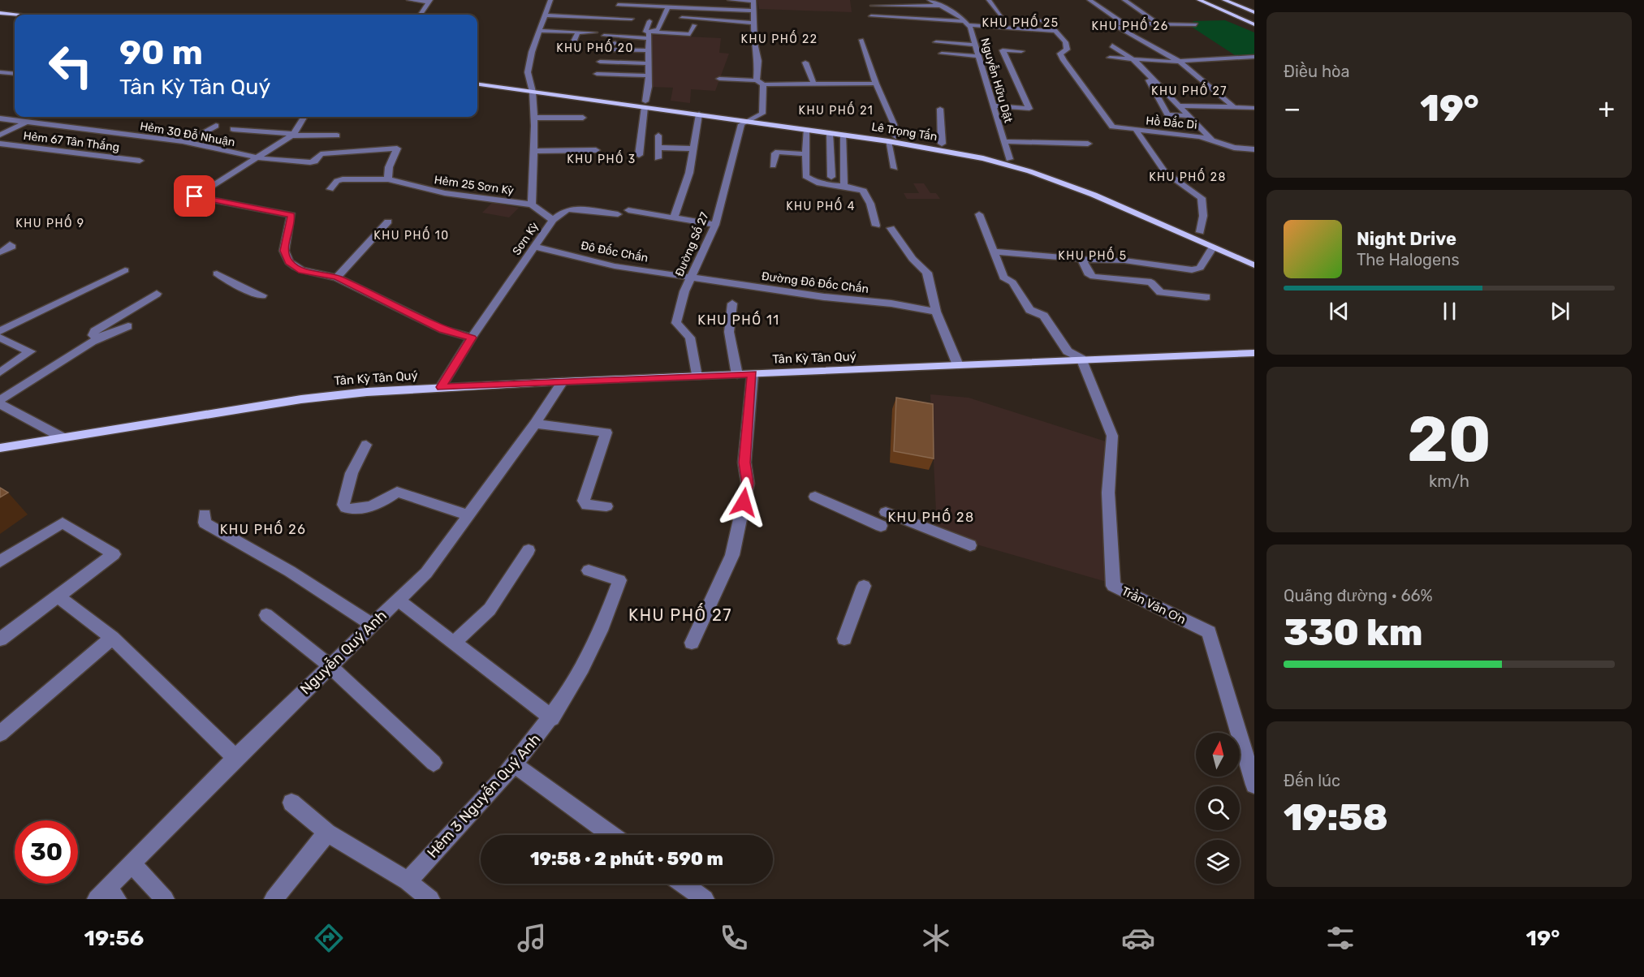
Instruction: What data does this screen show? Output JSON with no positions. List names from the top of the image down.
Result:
{
  "streets": {
    "main road": ["Lê Trọng Tấn", "Tân Kỳ Tân Quý"],
    "street": [
      "Nguyễn Hữu Dật",
      "Hồ Đắc Di",
      "Hẻm 30 Đỗ Nhuận",
      "Hẻm 67 Tân Thắng",
      "Hẻm 25 Sơn Kỳ",
      "Sơn Kỳ",
      "Đường Số 27",
      "Đô Đốc Chấn",
      "Đường Đô Đốc Chấn",
      "Trần Văn Ơn",
      "Nguyễn Quý Anh",
      "Hẻm 3 Nguyễn Quý Anh"
    ]
  },
  "crossings": [
    ["Nguyễn Hữu Dật", "Lê Trọng Tấn"],
    ["Lê Trọng Tấn", "Sơn Kỳ"],
    ["Lê Trọng Tấn", "Đường Số 27"],
    ["Hẻm 30 Đỗ Nhuận", "Hẻm 25 Sơn Kỳ"],
    ["Hẻm 25 Sơn Kỳ", "Sơn Kỳ"],
    ["Sơn Kỳ", "Đô Đốc Chấn"],
    ["Sơn Kỳ", "Tân Kỳ Tân Quý"],
    ["Đường Số 27", "Đô Đốc Chấn"],
    ["Đường Số 27", "Đường Đô Đốc Chấn"],
    ["Đường Số 27", "Tân Kỳ Tân Quý"],
    ["Đô Đốc Chấn", "Đường Đô Đốc Chấn"],
    ["Tân Kỳ Tân Quý", "Trần Văn Ơn"],
    ["Tân Kỳ Tân Quý", "Nguyễn Quý Anh"]
  ],
  "districts": [
    "KHU PHỐ 25",
    "KHU PHỐ 26",
    "KHU PHỐ 22",
    "KHU PHỐ 20",
    "KHU PHỐ 27",
    "KHU PHỐ 21",
    "KHU PHỐ 3",
    "KHU PHỐ 28",
    "KHU PHỐ 4",
    "KHU PHỐ 9",
    "KHU PHỐ 10",
    "KHU PHỐ 5",
    "KHU PHỐ 11",
    "KHU PHỐ 28",
    "KHU PHỐ 26",
    "KHU PHỐ 27"
  ],
  "north": "top",
  "page": {
    "tile": [
      "Điều hòa",
      ["20", "km/h"],
      ["Quãng đường · 66%", "330 km"],
      ["Đến lúc", "19:58"]
    ],
    "turn": ["90 m", "Tân Kỳ Tân Quý"],
    "heat": ["−", "19°", "+"],
    "song": ["Night Drive", "The Halogens"],
    "limit": "30",
    "trip": "19:58 · 2 phút · 590 m",
    "tabs": ["19:56", "19°"]
  }
}
